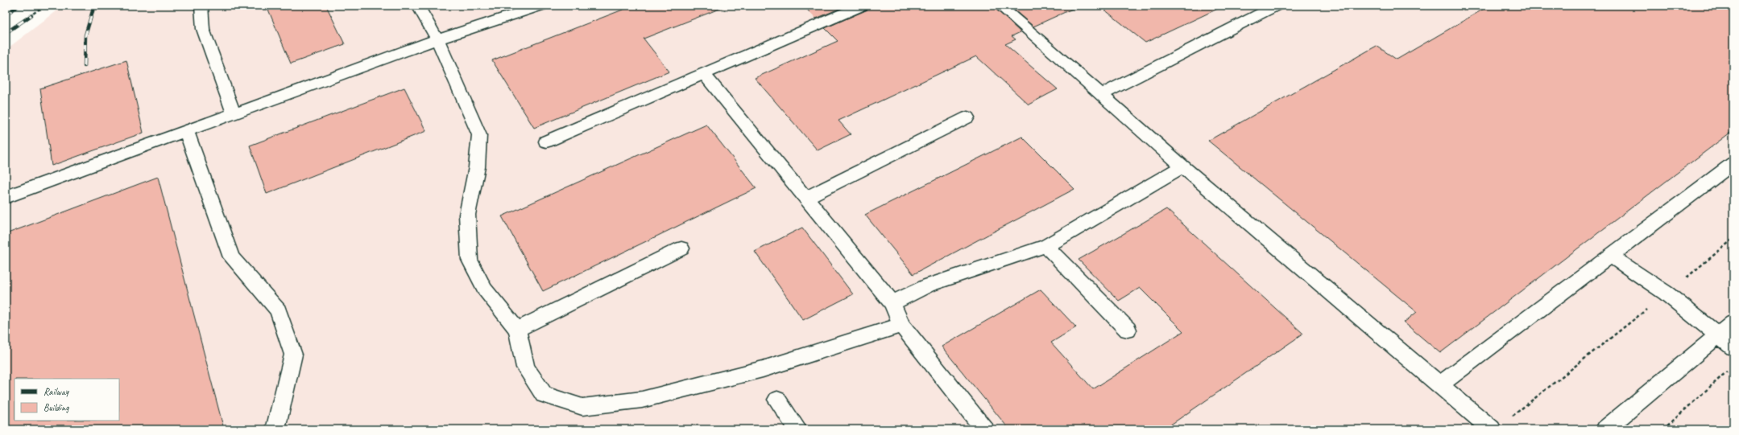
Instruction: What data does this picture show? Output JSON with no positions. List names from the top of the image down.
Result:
{
  "legend": ["Railway", "Building"]
}
